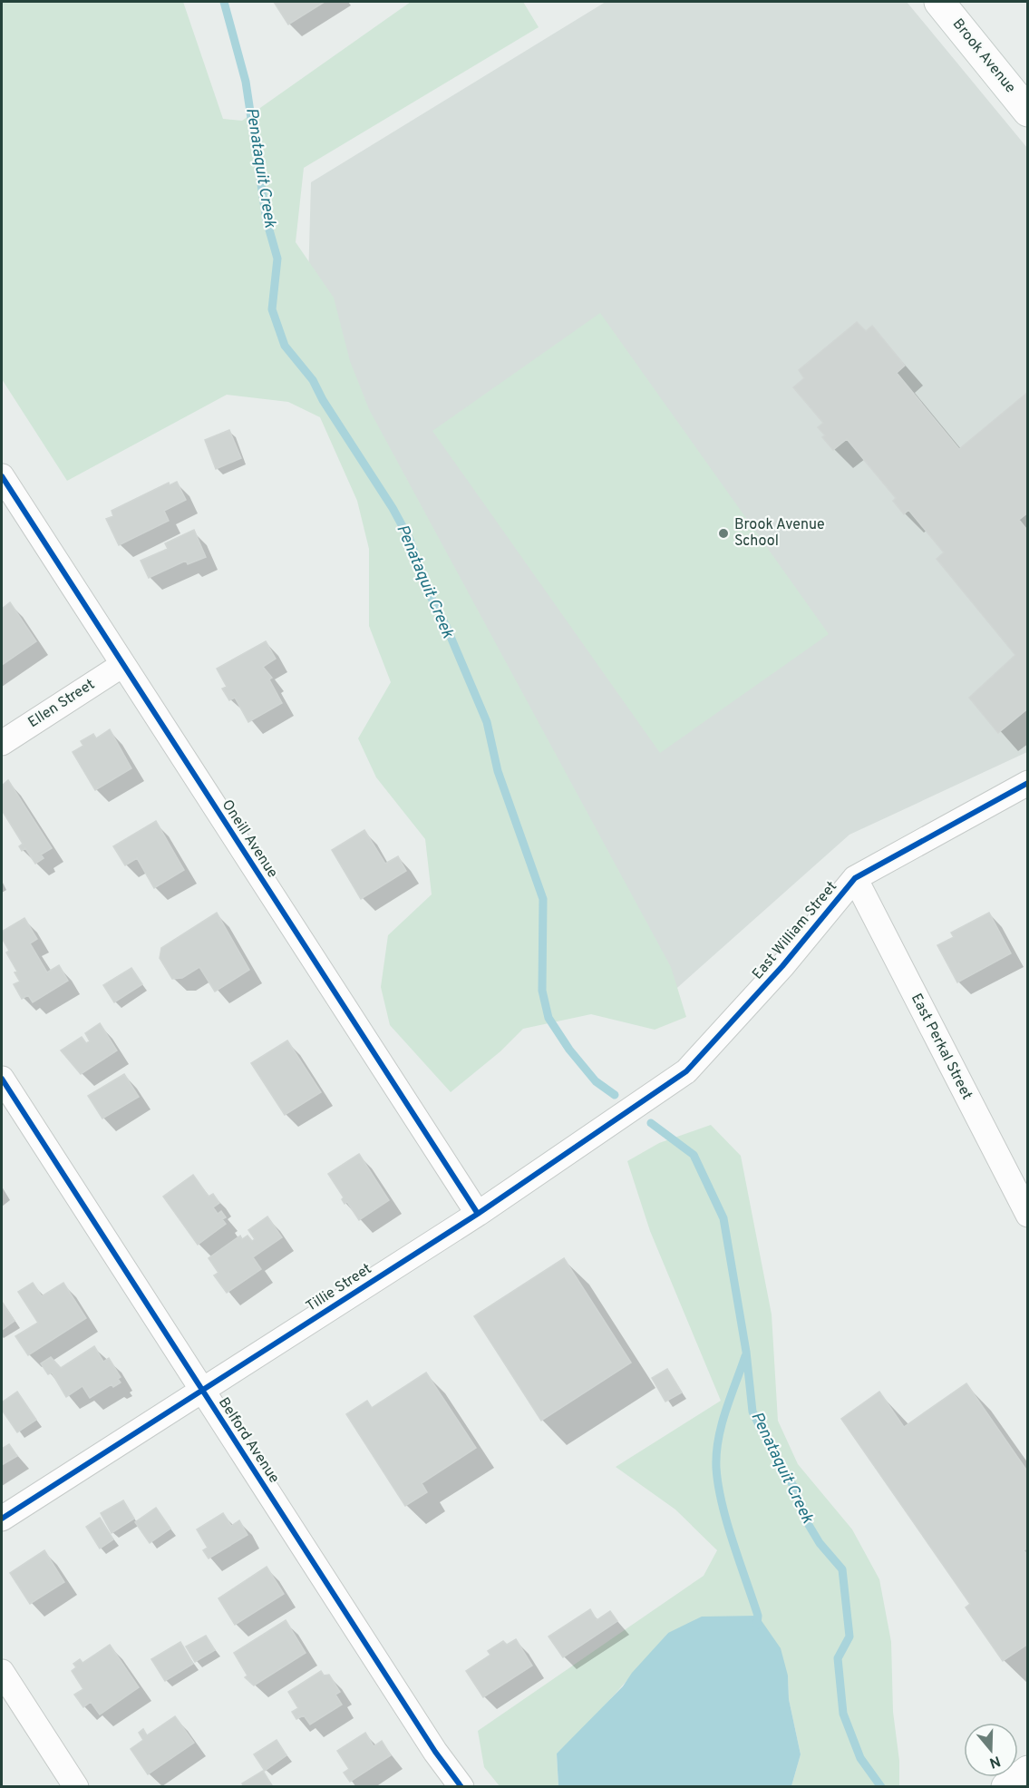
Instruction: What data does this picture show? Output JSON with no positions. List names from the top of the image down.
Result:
{
  "streets": {
    "street": [
      "Brook Avenue",
      "Ellen Street",
      "Oneill Avenue",
      "East William Street",
      "East Perkal Street",
      "Tillie Street",
      "Belford Avenue"
    ]
  },
  "crossings": [
    ["Ellen Street", "Oneill Avenue"],
    ["Oneill Avenue", "Tillie Street"],
    ["East William Street", "East Perkal Street"],
    ["East William Street", "Tillie Street"],
    ["Tillie Street", "Belford Avenue"]
  ],
  "water": ["Penataquit Creek"],
  "places": ["Brook Avenue School"],
  "north": "bottom"
}
